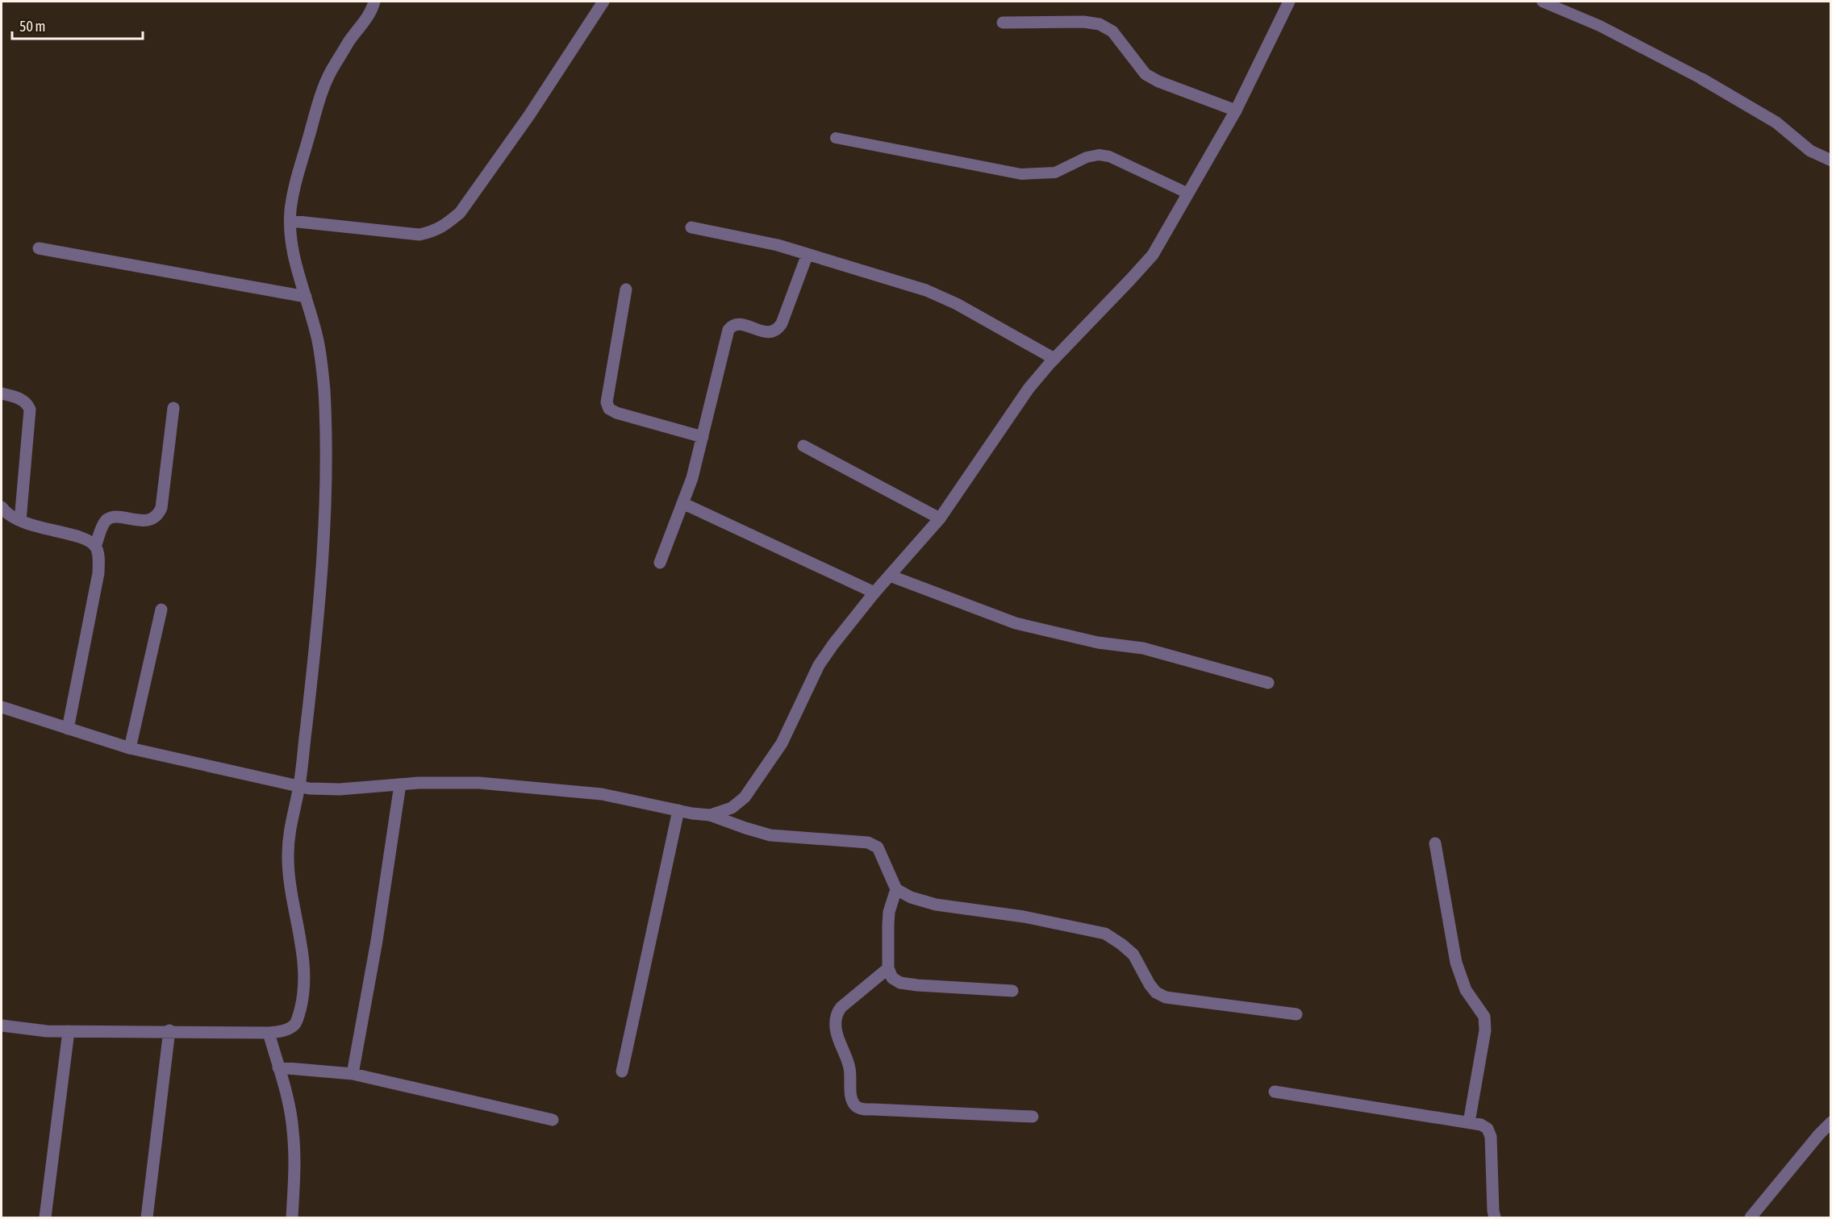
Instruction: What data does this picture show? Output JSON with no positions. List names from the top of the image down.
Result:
{
  "scale_bar": "50 m"
}
